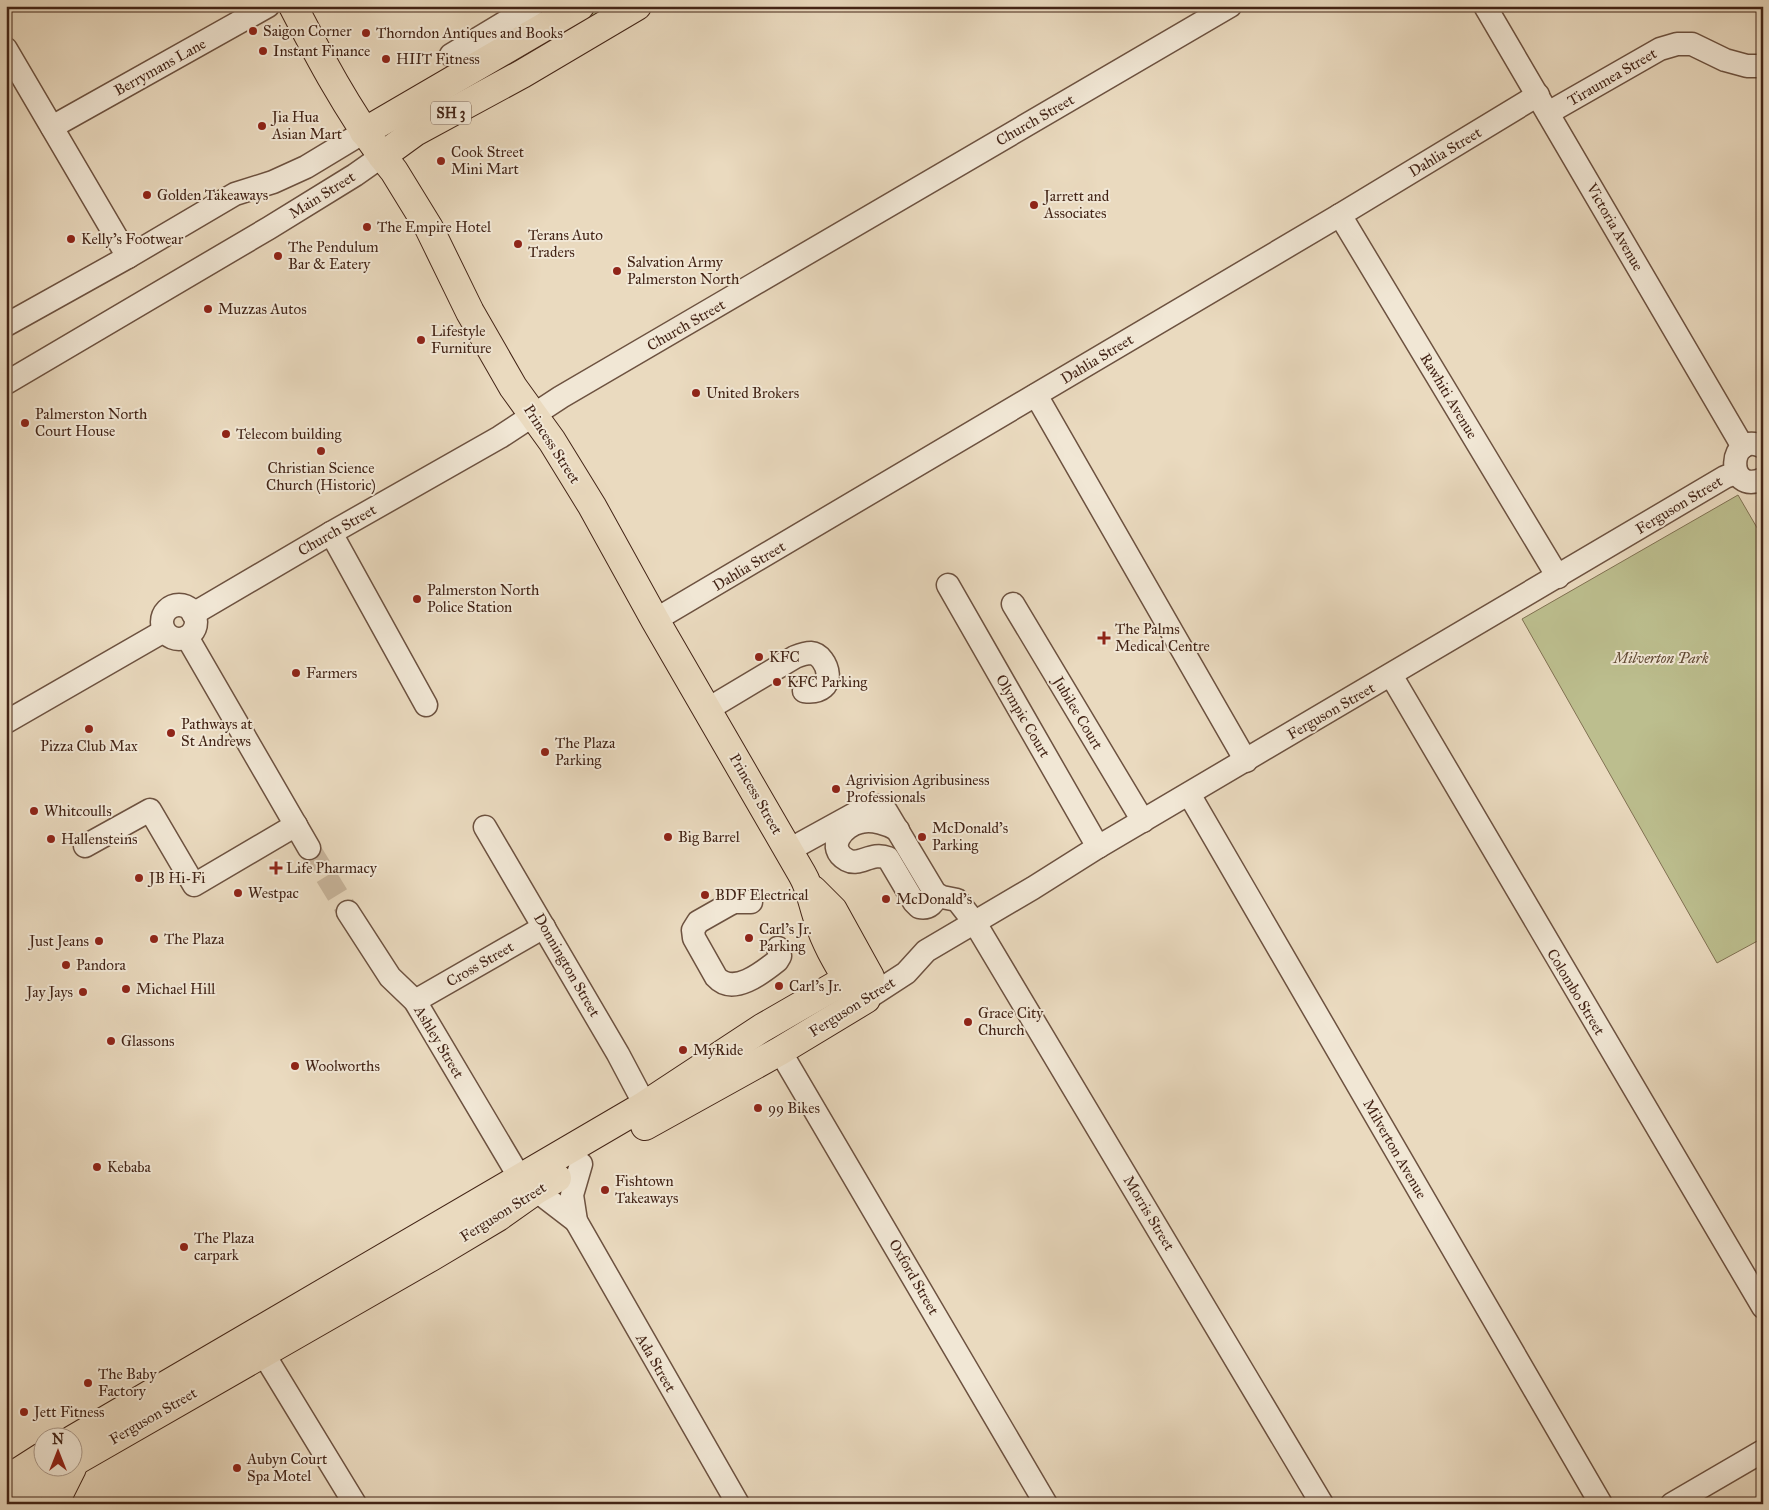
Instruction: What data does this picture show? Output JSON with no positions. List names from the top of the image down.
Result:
{
  "streets": {
    "main road": [
      "SH 3",
      "Main Street",
      "Princess Street",
      "Ferguson Street"
    ],
    "street": [
      "Berrymans Lane",
      "Tiraumea Street",
      "Church Street",
      "Dahlia Street",
      "Victoria Avenue",
      "Rawhiti Avenue",
      "Jubilee Court",
      "Olympic Court",
      "Cross Street",
      "Donnington Street",
      "Colombo Street",
      "Ashley Street",
      "Milverton Avenue",
      "Morris Street",
      "Oxford Street",
      "Ada Street"
    ]
  },
  "crossings": [
    ["Tiraumea Street", "Dahlia Street"],
    ["Tiraumea Street", "Victoria Avenue"],
    ["Church Street", "Princess Street"],
    ["Dahlia Street", "Victoria Avenue"],
    ["Dahlia Street", "Rawhiti Avenue"],
    ["Dahlia Street", "Princess Street"],
    ["Main Street", "Princess Street"],
    ["Rawhiti Avenue", "Ferguson Street"],
    ["Princess Street", "Ferguson Street"],
    ["Ferguson Street", "Jubilee Court"],
    ["Ferguson Street", "Olympic Court"],
    ["Ferguson Street", "Donnington Street"],
    ["Ferguson Street", "Colombo Street"],
    ["Ferguson Street", "Ashley Street"],
    ["Ferguson Street", "Milverton Avenue"],
    ["Ferguson Street", "Morris Street"],
    ["Ferguson Street", "Oxford Street"],
    ["Ferguson Street", "Ada Street"],
    ["Cross Street", "Donnington Street"],
    ["Cross Street", "Ashley Street"],
    ["Ashley Street", "Ada Street"]
  ],
  "parks": ["Milverton Park"],
  "places": {
    "other": [
      "Saigon Corner",
      "Thorndon Antiques and Books",
      "Instant Finance",
      "HIIT Fitness",
      "Jia Hua Asian Mart",
      "Cook Street Mini Mart",
      "Golden Takeaways",
      "Jarrett and Associates",
      "The Empire Hotel",
      "Kelly's Footwear",
      "Terans Auto Traders",
      "The Pendulum Bar & Eatery",
      "Salvation Army Palmerston North",
      "Muzzas Autos",
      "Lifestyle Furniture",
      "United Brokers",
      "Palmerston North Court House",
      "Telecom building",
      "Christian Science Church (Historic)",
      "Palmerston North Police Station",
      "KFC",
      "Farmers",
      "KFC Parking",
      "Pizza Club Max",
      "Pathways at St Andrews",
      "The Plaza Parking",
      "Agrivision Agribusiness Professionals",
      "Whitcoulls",
      "Big Barrel",
      "McDonald's Parking",
      "Hallensteins",
      "JB Hi-Fi",
      "Westpac",
      "BDF Electrical",
      "McDonald's",
      "Carl's Jr. Parking",
      "The Plaza",
      "Just Jeans",
      "Pandora",
      "Carl's Jr.",
      "Michael Hill",
      "Jay Jays",
      "Grace City Church",
      "Glassons",
      "MyRide",
      "Woolworths",
      "99 Bikes",
      "Kebaba",
      "Fishtown Takeaways",
      "The Plaza carpark",
      "The Baby Factory",
      "Jett Fitness",
      "Aubyn Court Spa Motel"
    ],
    "health": ["The Palms Medical Centre", "Life Pharmacy"]
  },
  "north": "top"
}
